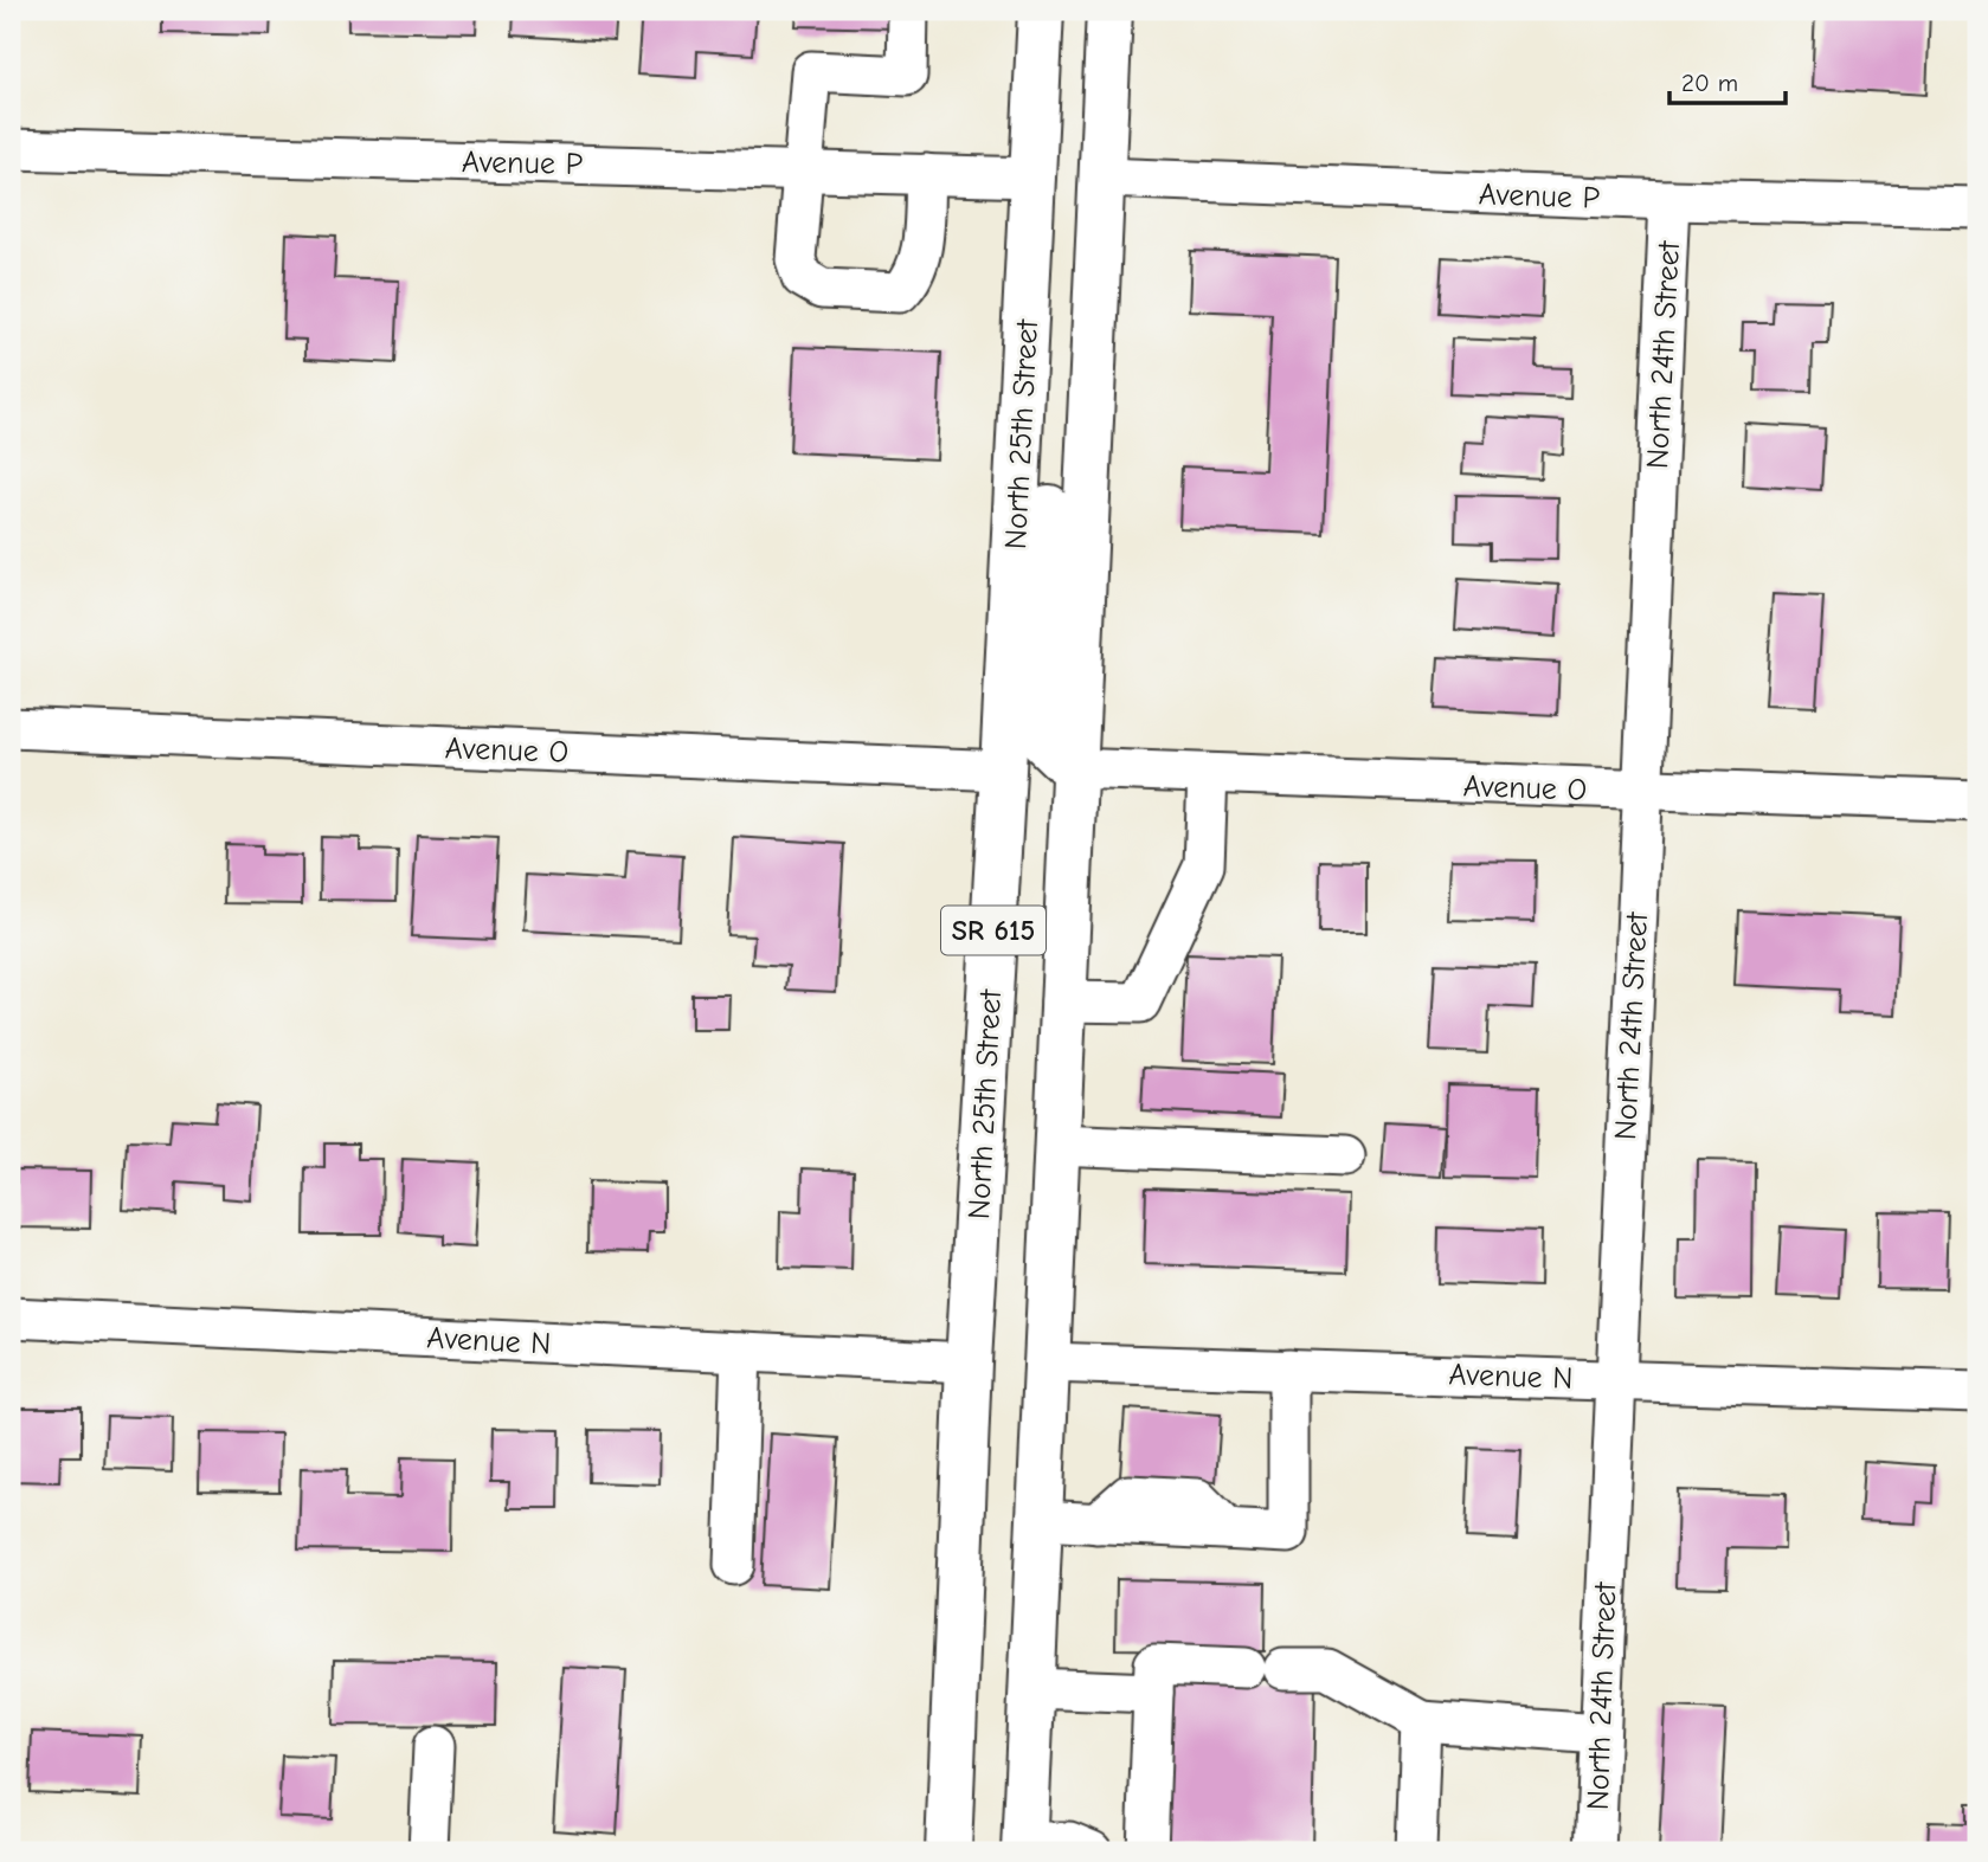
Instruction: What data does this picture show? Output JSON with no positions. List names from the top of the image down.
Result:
{
  "streets": {
    "main road": ["North 25th Street", "SR 615"],
    "street": [
      "Avenue P",
      "North 24th Street",
      "Avenue O",
      "Avenue N"
    ]
  },
  "crossings": [
    ["Avenue P", "North 24th Street"],
    ["Avenue P", "North 25th Street"],
    ["Avenue P", "SR 615"],
    ["North 24th Street", "Avenue O"],
    ["North 24th Street", "Avenue N"],
    ["North 25th Street", "Avenue O"],
    ["North 25th Street", "Avenue N"],
    ["Avenue O", "SR 615"],
    ["SR 615", "Avenue N"]
  ],
  "scale_bar": "20 m"
}
